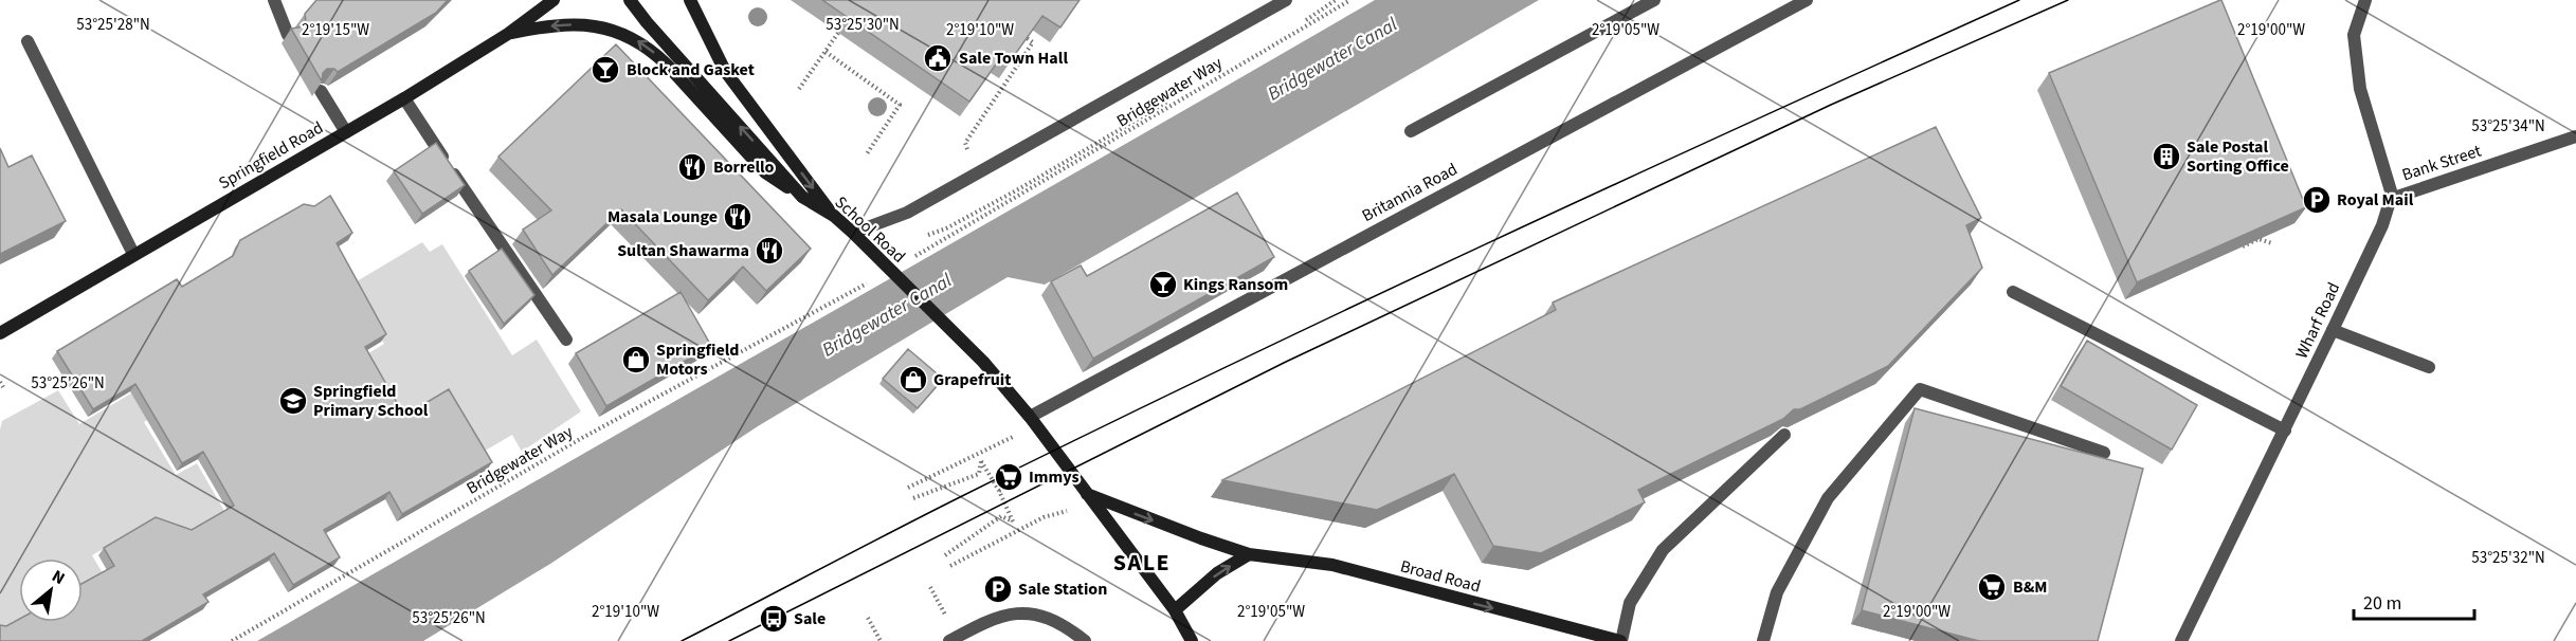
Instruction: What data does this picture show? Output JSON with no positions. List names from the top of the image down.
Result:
{
  "streets": {
    "main road": ["Springfield Road", "School Road", "Broad Road"],
    "street": ["Bank Street", "Britannia Road", "Wharf Road"],
    "path": ["Bridgewater Way"]
  },
  "crossings": [
    ["Bank Street", "Wharf Road"],
    ["Britannia Road", "School Road"],
    ["School Road", "Broad Road"]
  ],
  "one_way": ["Broad Road"],
  "districts": ["SALE"],
  "water": ["Bridgewater Canal"],
  "places": {
    "public building": ["Sale Town Hall"],
    "bar": ["Block and Gasket", "Kings Ransom"],
    "building": ["Sale Postal Sorting Office"],
    "restaurant": ["Borrello", "Masala Lounge", "Sultan Shawarma"],
    "parking": ["Royal Mail", "Sale Station"],
    "shop": ["Springfield Motors", "Grapefruit"],
    "school or university": ["Springfield Primary School"],
    "supermarket": ["Immys", "B&M"],
    "bus stop": ["Sale"]
  },
  "scale_bar": "20 m",
  "north": "top right",
  "coordinates": [
    "53°25'28\"N",
    "53°25'30\"N",
    "2°19'15\"W",
    "2°19'10\"W",
    "2°19'05\"W",
    "2°19'00\"W",
    "53°25'34\"N",
    "53°25'26\"N",
    "53°25'32\"N"
  ]
}
